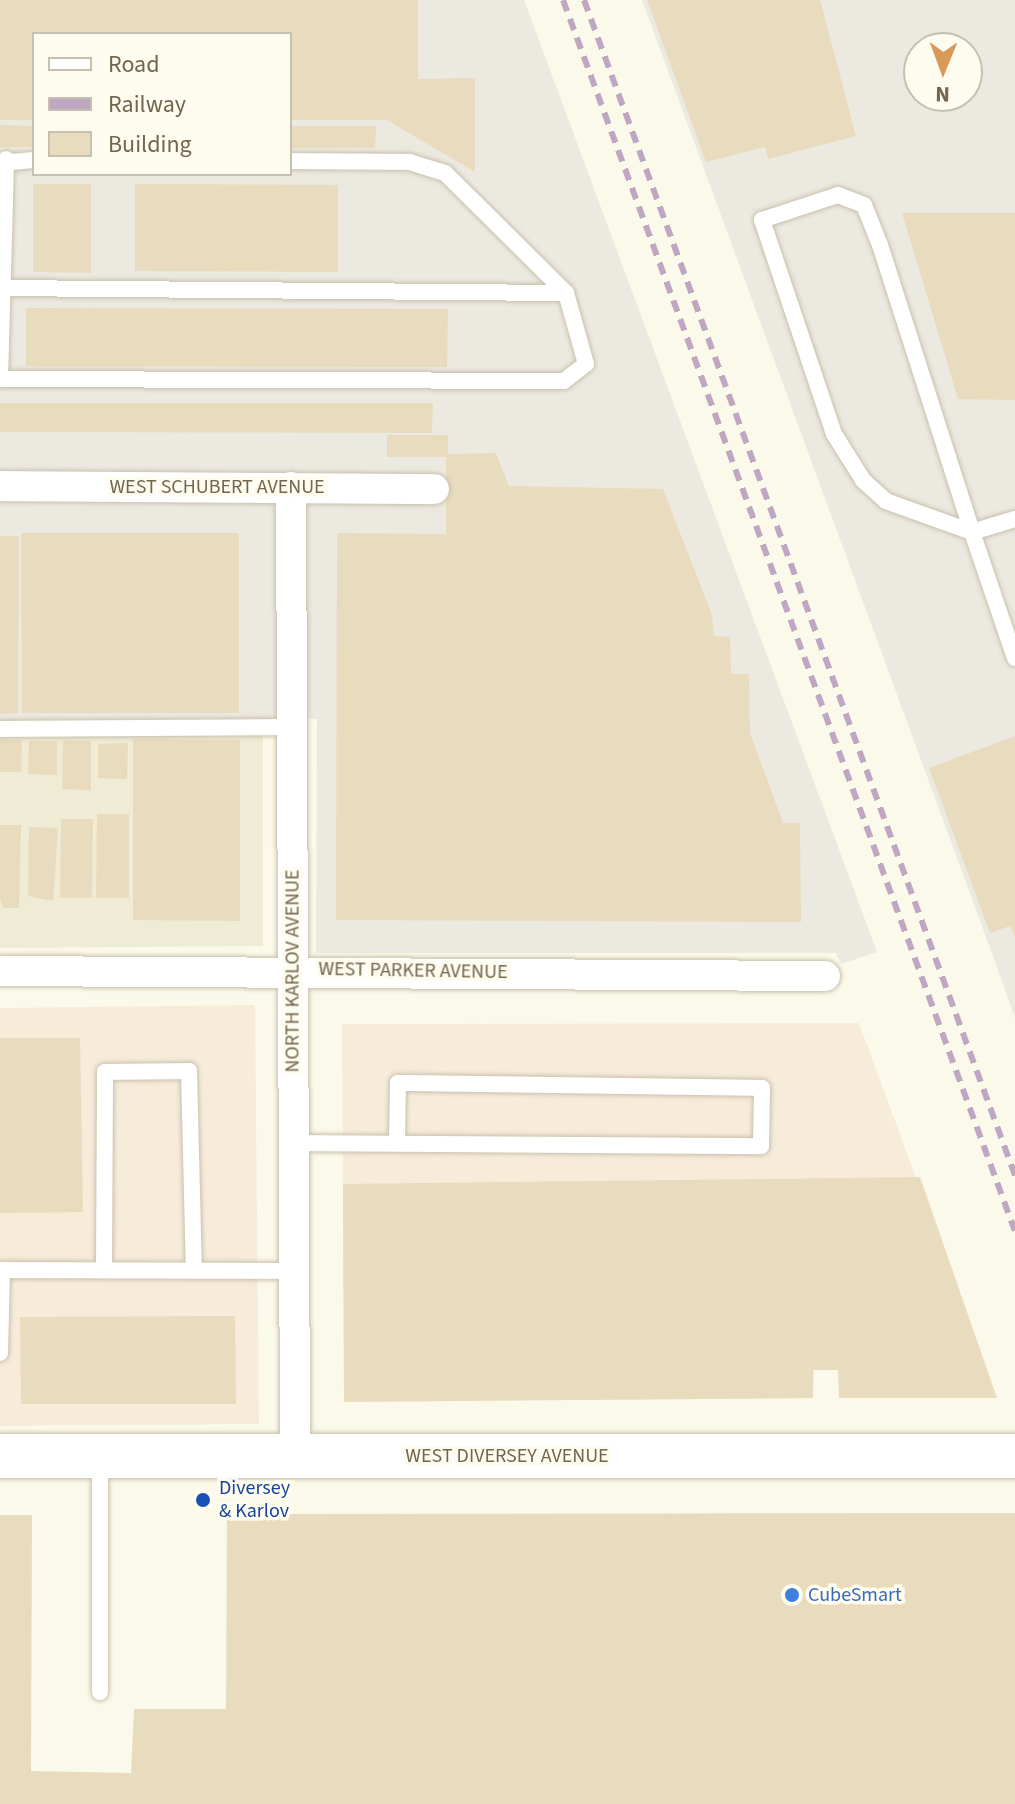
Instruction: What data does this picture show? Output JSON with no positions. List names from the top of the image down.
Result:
{
  "streets": {
    "main road": ["WEST DIVERSEY AVENUE"],
    "street": ["WEST SCHUBERT AVENUE", "NORTH KARLOV AVENUE", "WEST PARKER AVENUE"]
  },
  "crossings": [
    ["WEST SCHUBERT AVENUE", "NORTH KARLOV AVENUE"],
    ["NORTH KARLOV AVENUE", "WEST PARKER AVENUE"],
    ["NORTH KARLOV AVENUE", "WEST DIVERSEY AVENUE"]
  ],
  "places": ["Diversey & Karlov", "CubeSmart"],
  "legend": ["Road", "Railway", "Building"],
  "north": "bottom"
}
